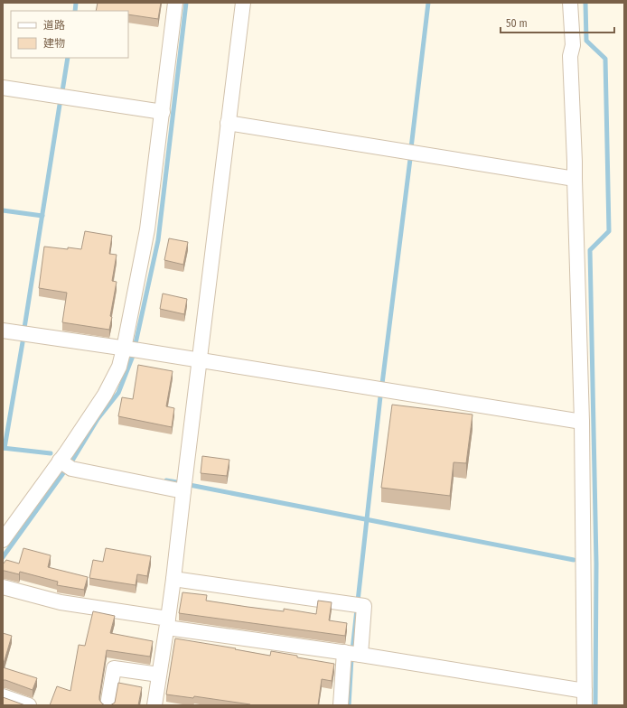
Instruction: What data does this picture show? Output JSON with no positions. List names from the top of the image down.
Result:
{
  "legend": ["道路", "建物"],
  "scale_bar": "50 m"
}
